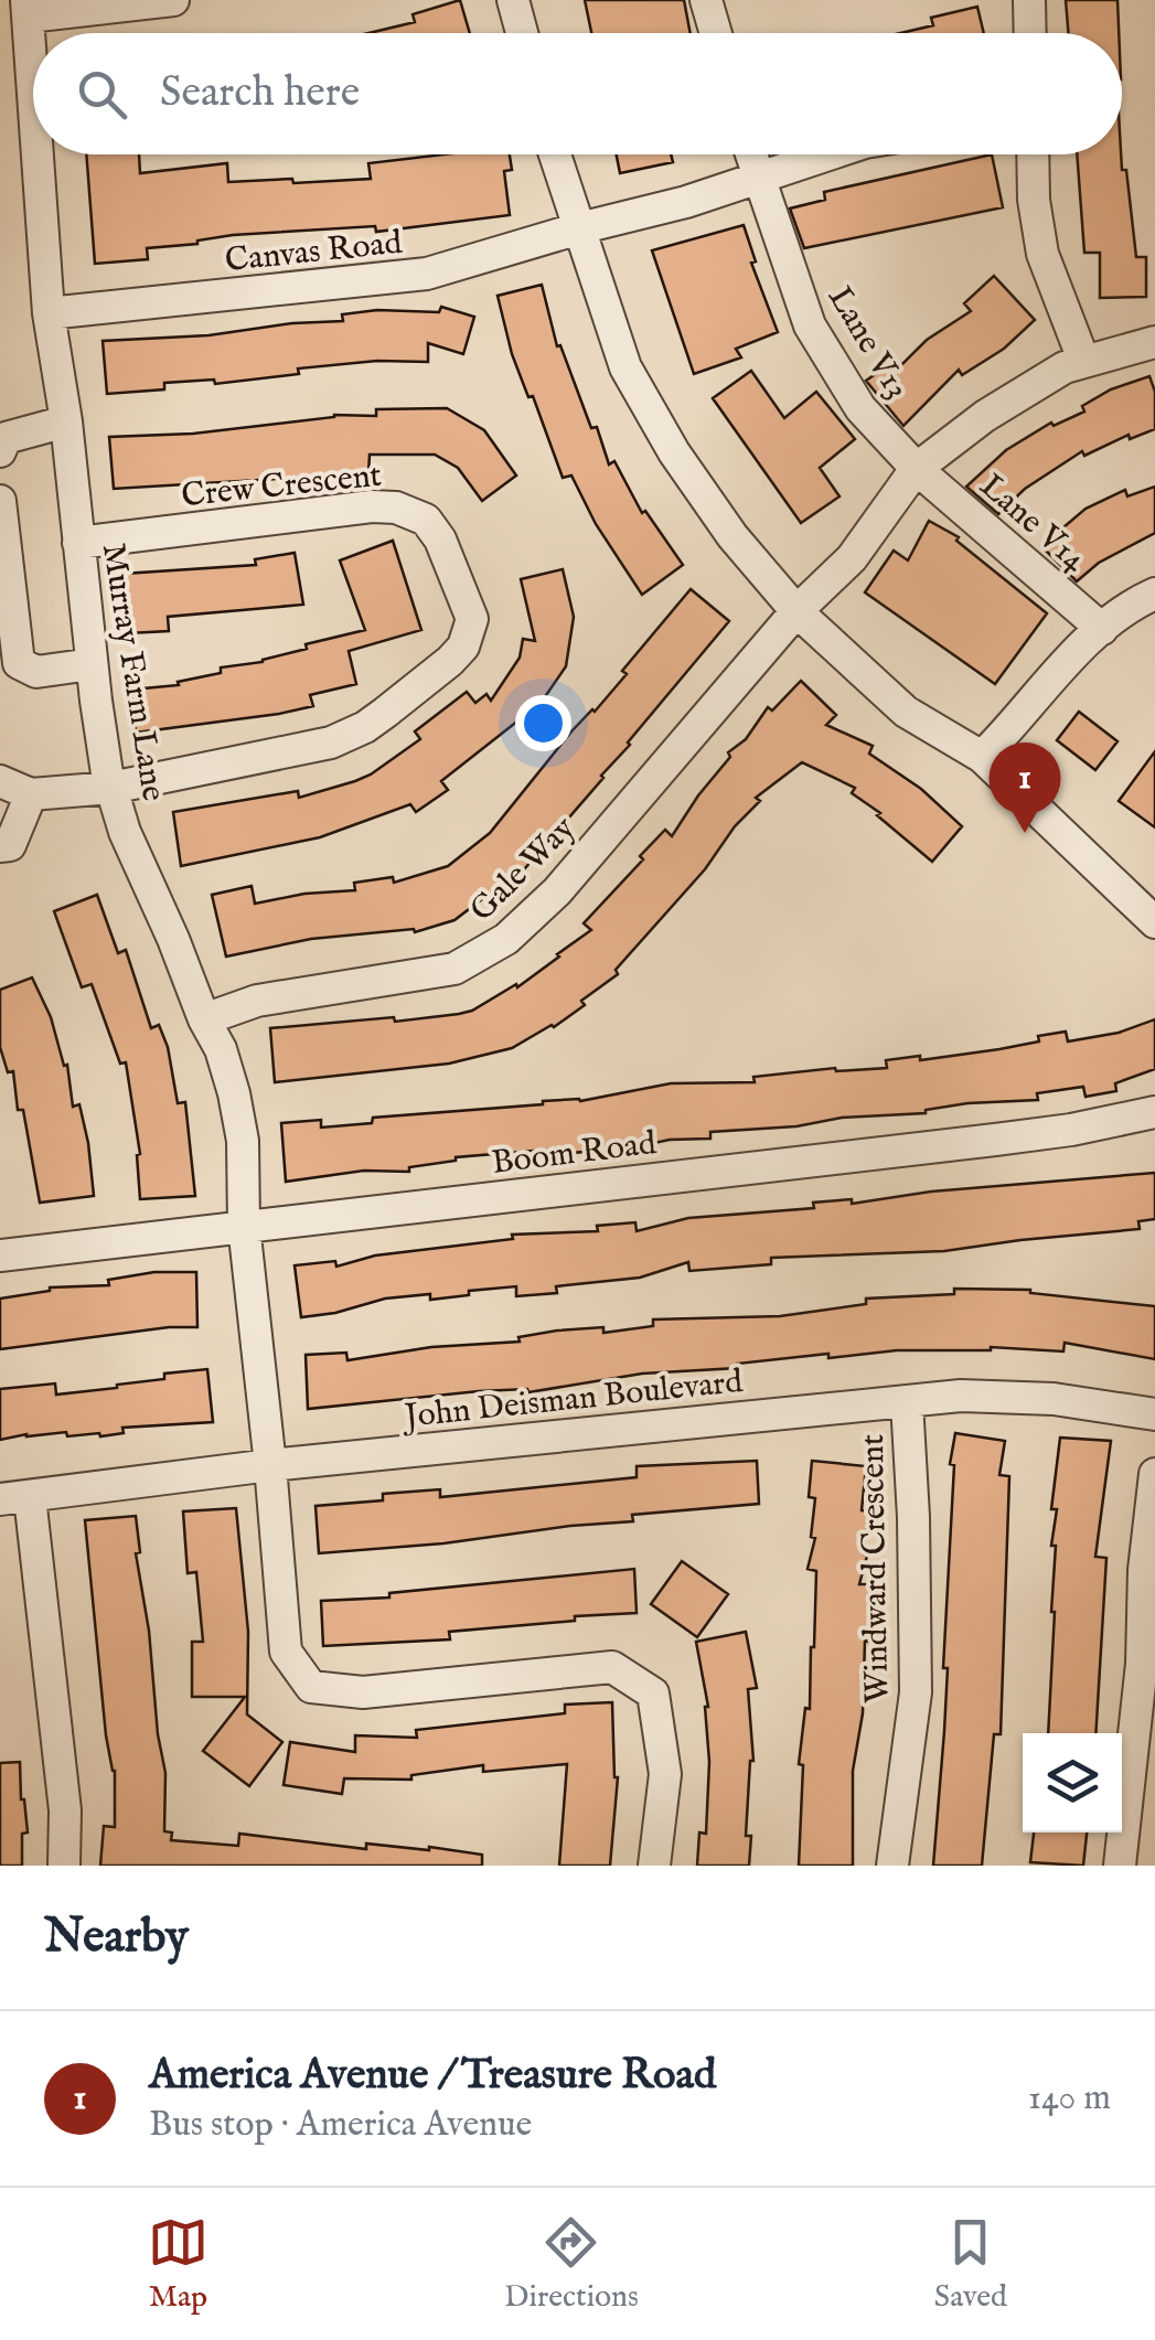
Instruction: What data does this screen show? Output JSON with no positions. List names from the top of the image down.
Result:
{
  "streets": {
    "street": [
      "Canvas Road",
      "Lane V13",
      "Crew Crescent",
      "Lane V14",
      "Murray Farm Lane",
      "Gale Way",
      "Boom Road",
      "John Deisman Boulevard",
      "Windward Crescent"
    ]
  },
  "crossings": [
    ["Canvas Road", "Lane V13"],
    ["Canvas Road", "Murray Farm Lane"],
    ["Lane V13", "Lane V14"],
    ["Lane V13", "Gale Way"],
    ["Crew Crescent", "Murray Farm Lane"],
    ["Lane V14", "Gale Way"],
    ["Murray Farm Lane", "Gale Way"],
    ["Murray Farm Lane", "Boom Road"],
    ["Murray Farm Lane", "John Deisman Boulevard"],
    ["John Deisman Boulevard", "Windward Crescent"]
  ],
  "page": {
    "search": "Search here",
    "pins": "1",
    "heading": "Nearby",
    "list": [
      {
        "mark": "1",
        "name": "America Avenue / Treasure Road",
        "note": "Bus stop · America Avenue",
        "value": "140 m"
      }
    ],
    "nav": ["Map", "Directions", "Saved"]
  }
}
